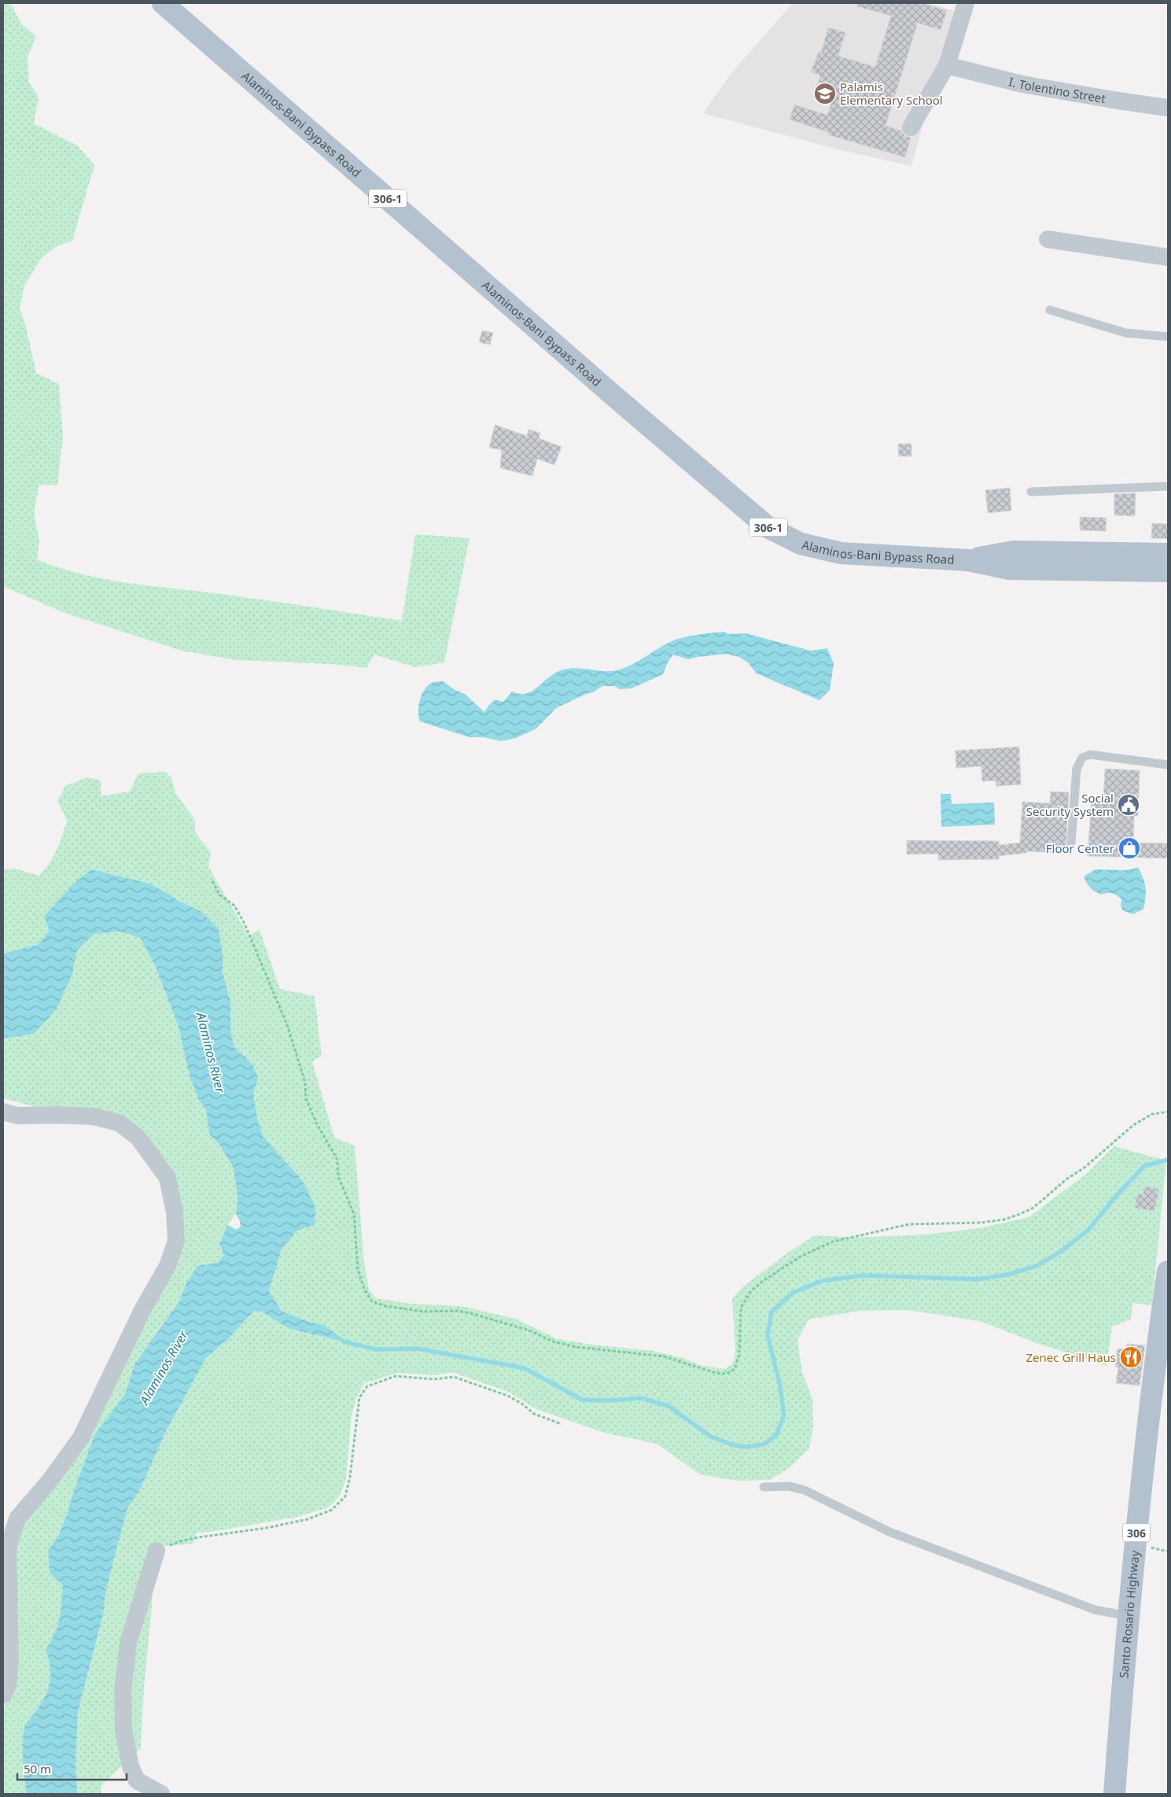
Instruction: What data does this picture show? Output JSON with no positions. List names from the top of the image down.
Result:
{
  "streets": {
    "main road": [
      "Alaminos-Bani Bypass Road",
      "306-1",
      "306",
      "Santo Rosario Highway"
    ],
    "street": ["I. Tolentino Street"]
  },
  "water": ["Alaminos River"],
  "places": {
    "school or university": ["Palamis Elementary School"],
    "public building": ["Social Security System"],
    "shop": ["Floor Center"],
    "restaurant": ["Zenec Grill Haus"]
  },
  "scale_bar": "50 m"
}
